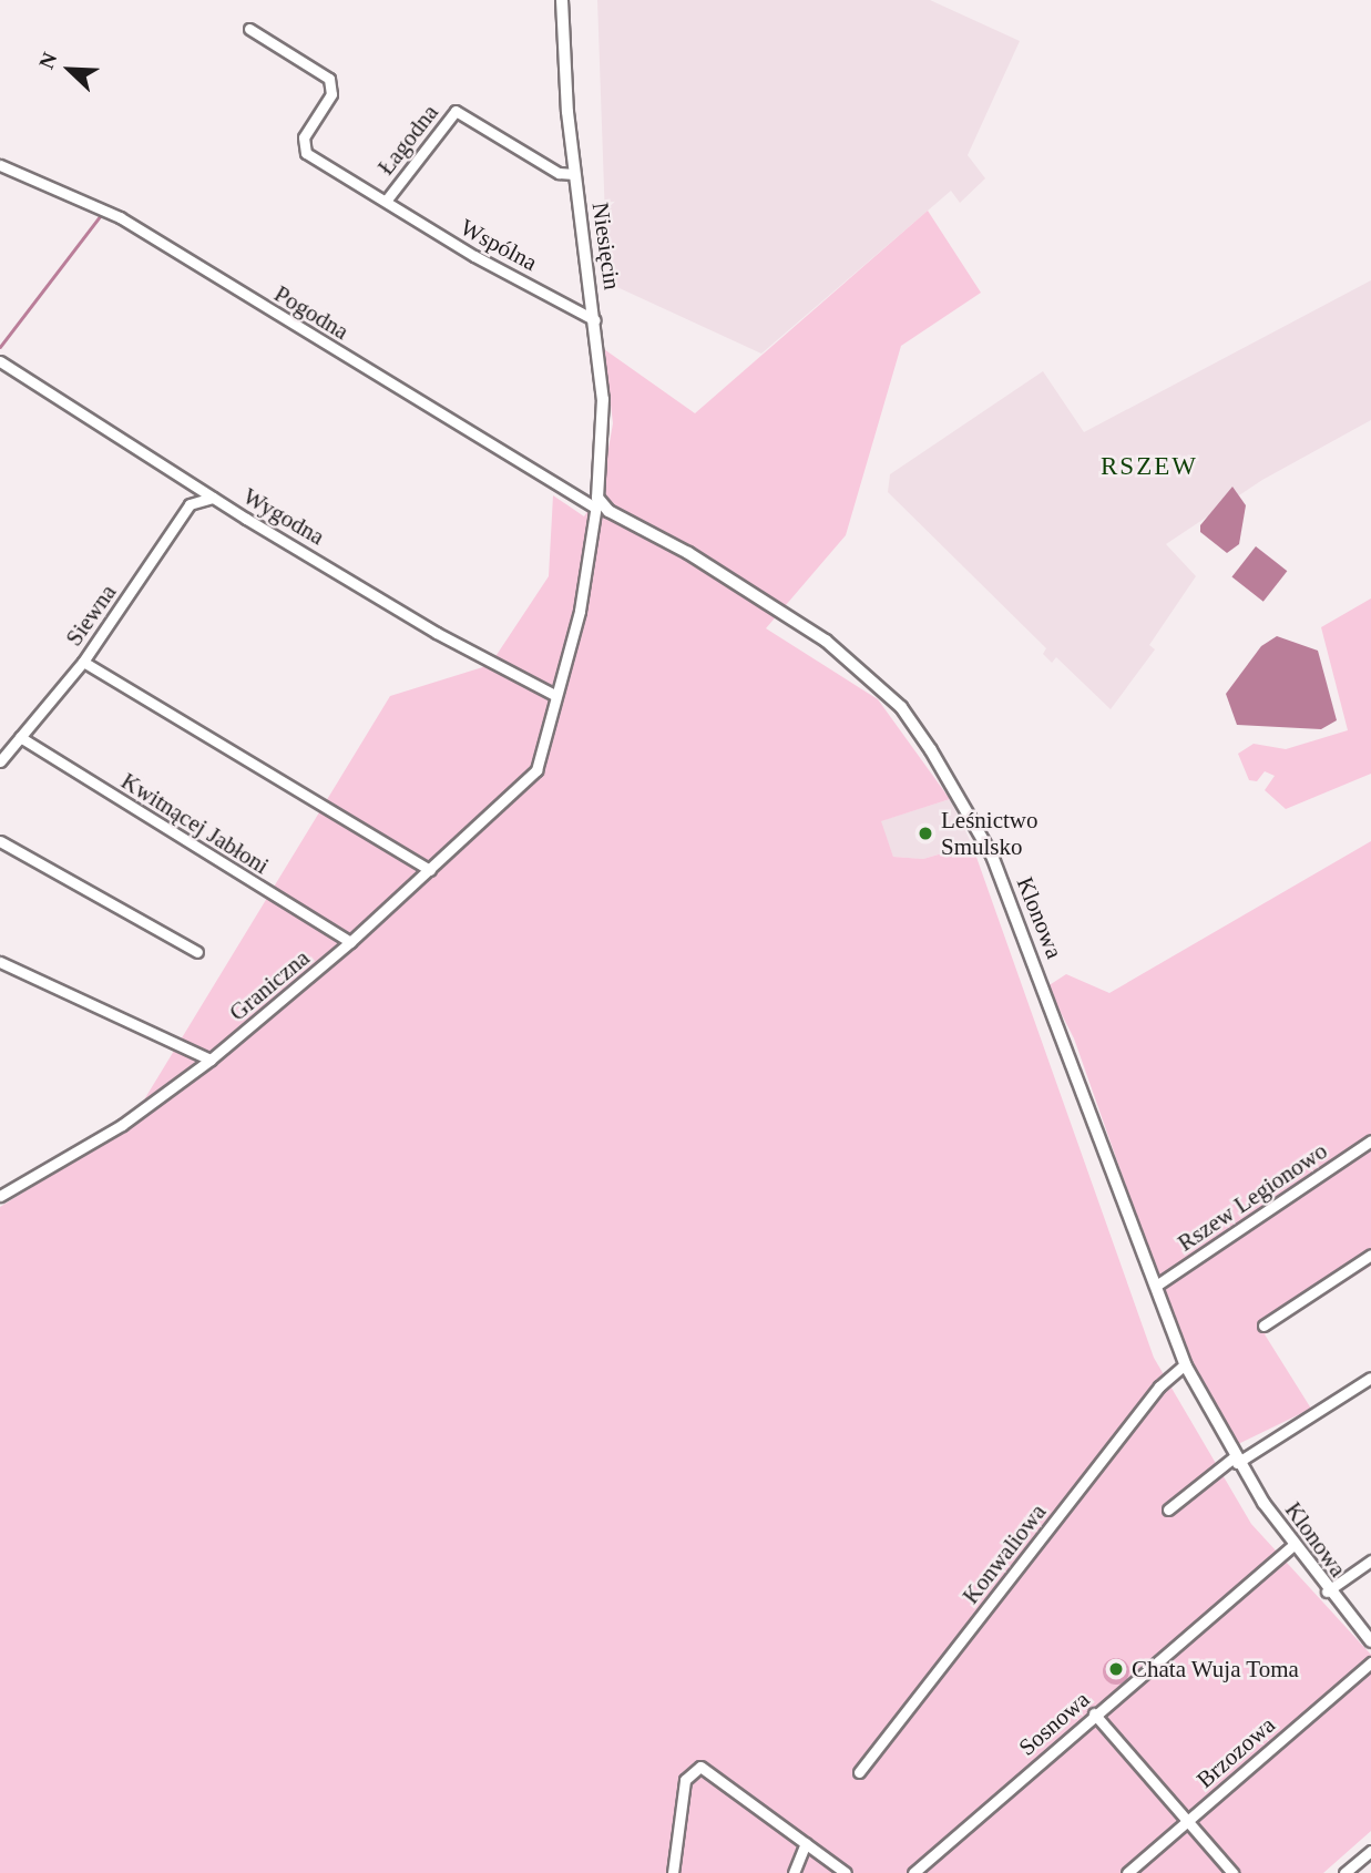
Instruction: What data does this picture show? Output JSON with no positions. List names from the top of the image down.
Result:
{
  "streets": {
    "street": [
      "Łagodna",
      "Wspólna",
      "Niesięcin",
      "Pogodna",
      "Wygodna",
      "Siewna",
      "Kwitnącej Jabłoni",
      "Klonowa",
      "Graniczna",
      "Rszew Legionowo",
      "Konwaliowa",
      "Sosnowa",
      "Brzozowa"
    ]
  },
  "crossings": [
    ["Łagodna", "Wspólna"],
    ["Łagodna", "Niesięcin"],
    ["Wspólna", "Niesięcin"],
    ["Niesięcin", "Pogodna"],
    ["Niesięcin", "Klonowa"],
    ["Pogodna", "Klonowa"],
    ["Wygodna", "Siewna"],
    ["Wygodna", "Graniczna"],
    ["Siewna", "Kwitnącej Jabłoni"],
    ["Kwitnącej Jabłoni", "Graniczna"],
    ["Klonowa", "Rszew Legionowo"],
    ["Klonowa", "Konwaliowa"],
    ["Klonowa", "Sosnowa"]
  ],
  "districts": ["RSZEW"],
  "places": ["Leśnictwo Smulsko", "Chata Wuja Toma"],
  "north": "top left"
}
